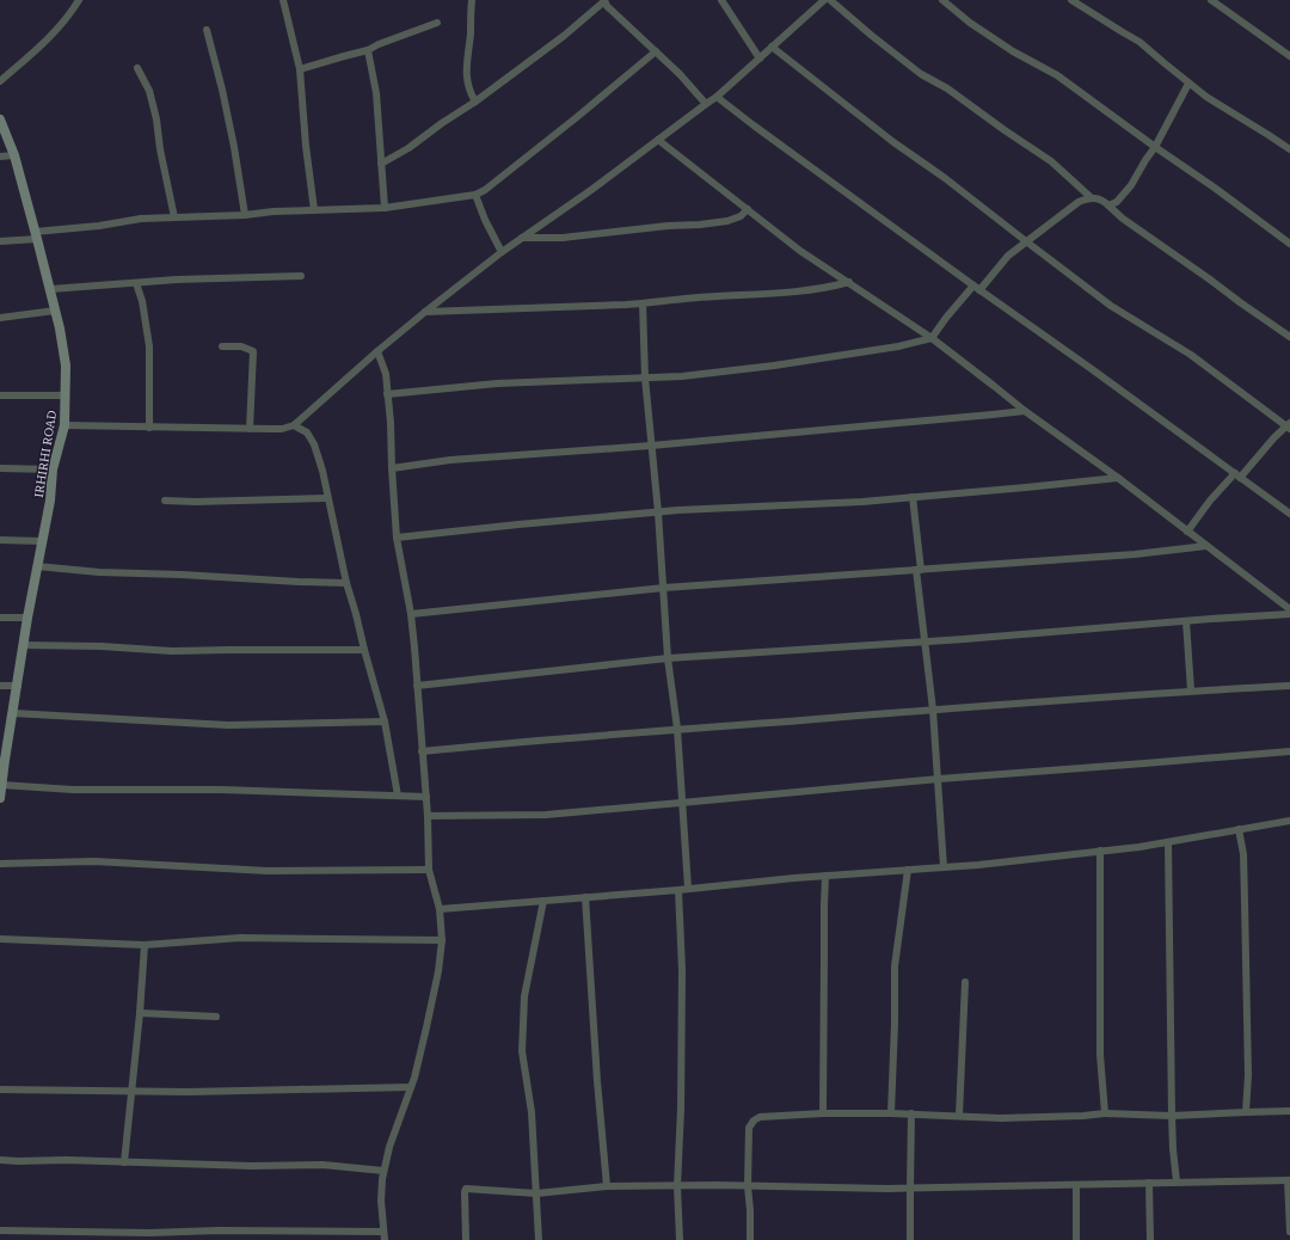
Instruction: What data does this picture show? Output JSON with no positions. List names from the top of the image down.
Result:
{
  "streets": {
    "street": ["IRHIRHI ROAD"]
  }
}
